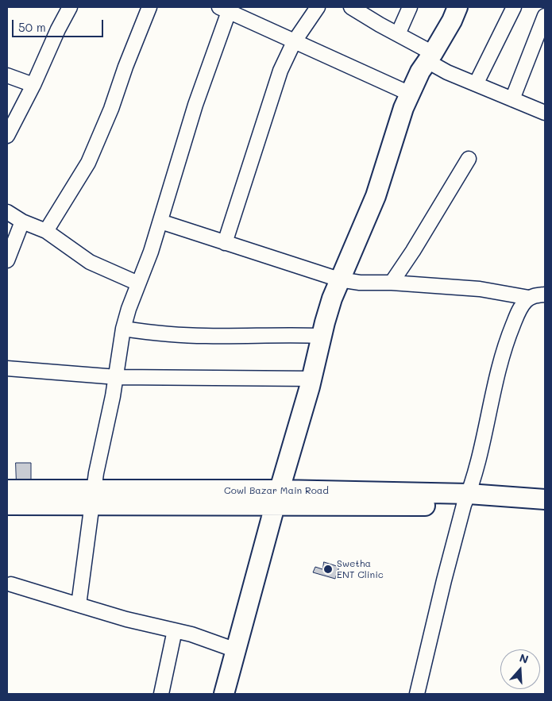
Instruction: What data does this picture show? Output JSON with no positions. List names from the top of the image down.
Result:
{
  "places": ["Swetha ENT Clinic"],
  "scale_bar": "50 m",
  "north": "top"
}
